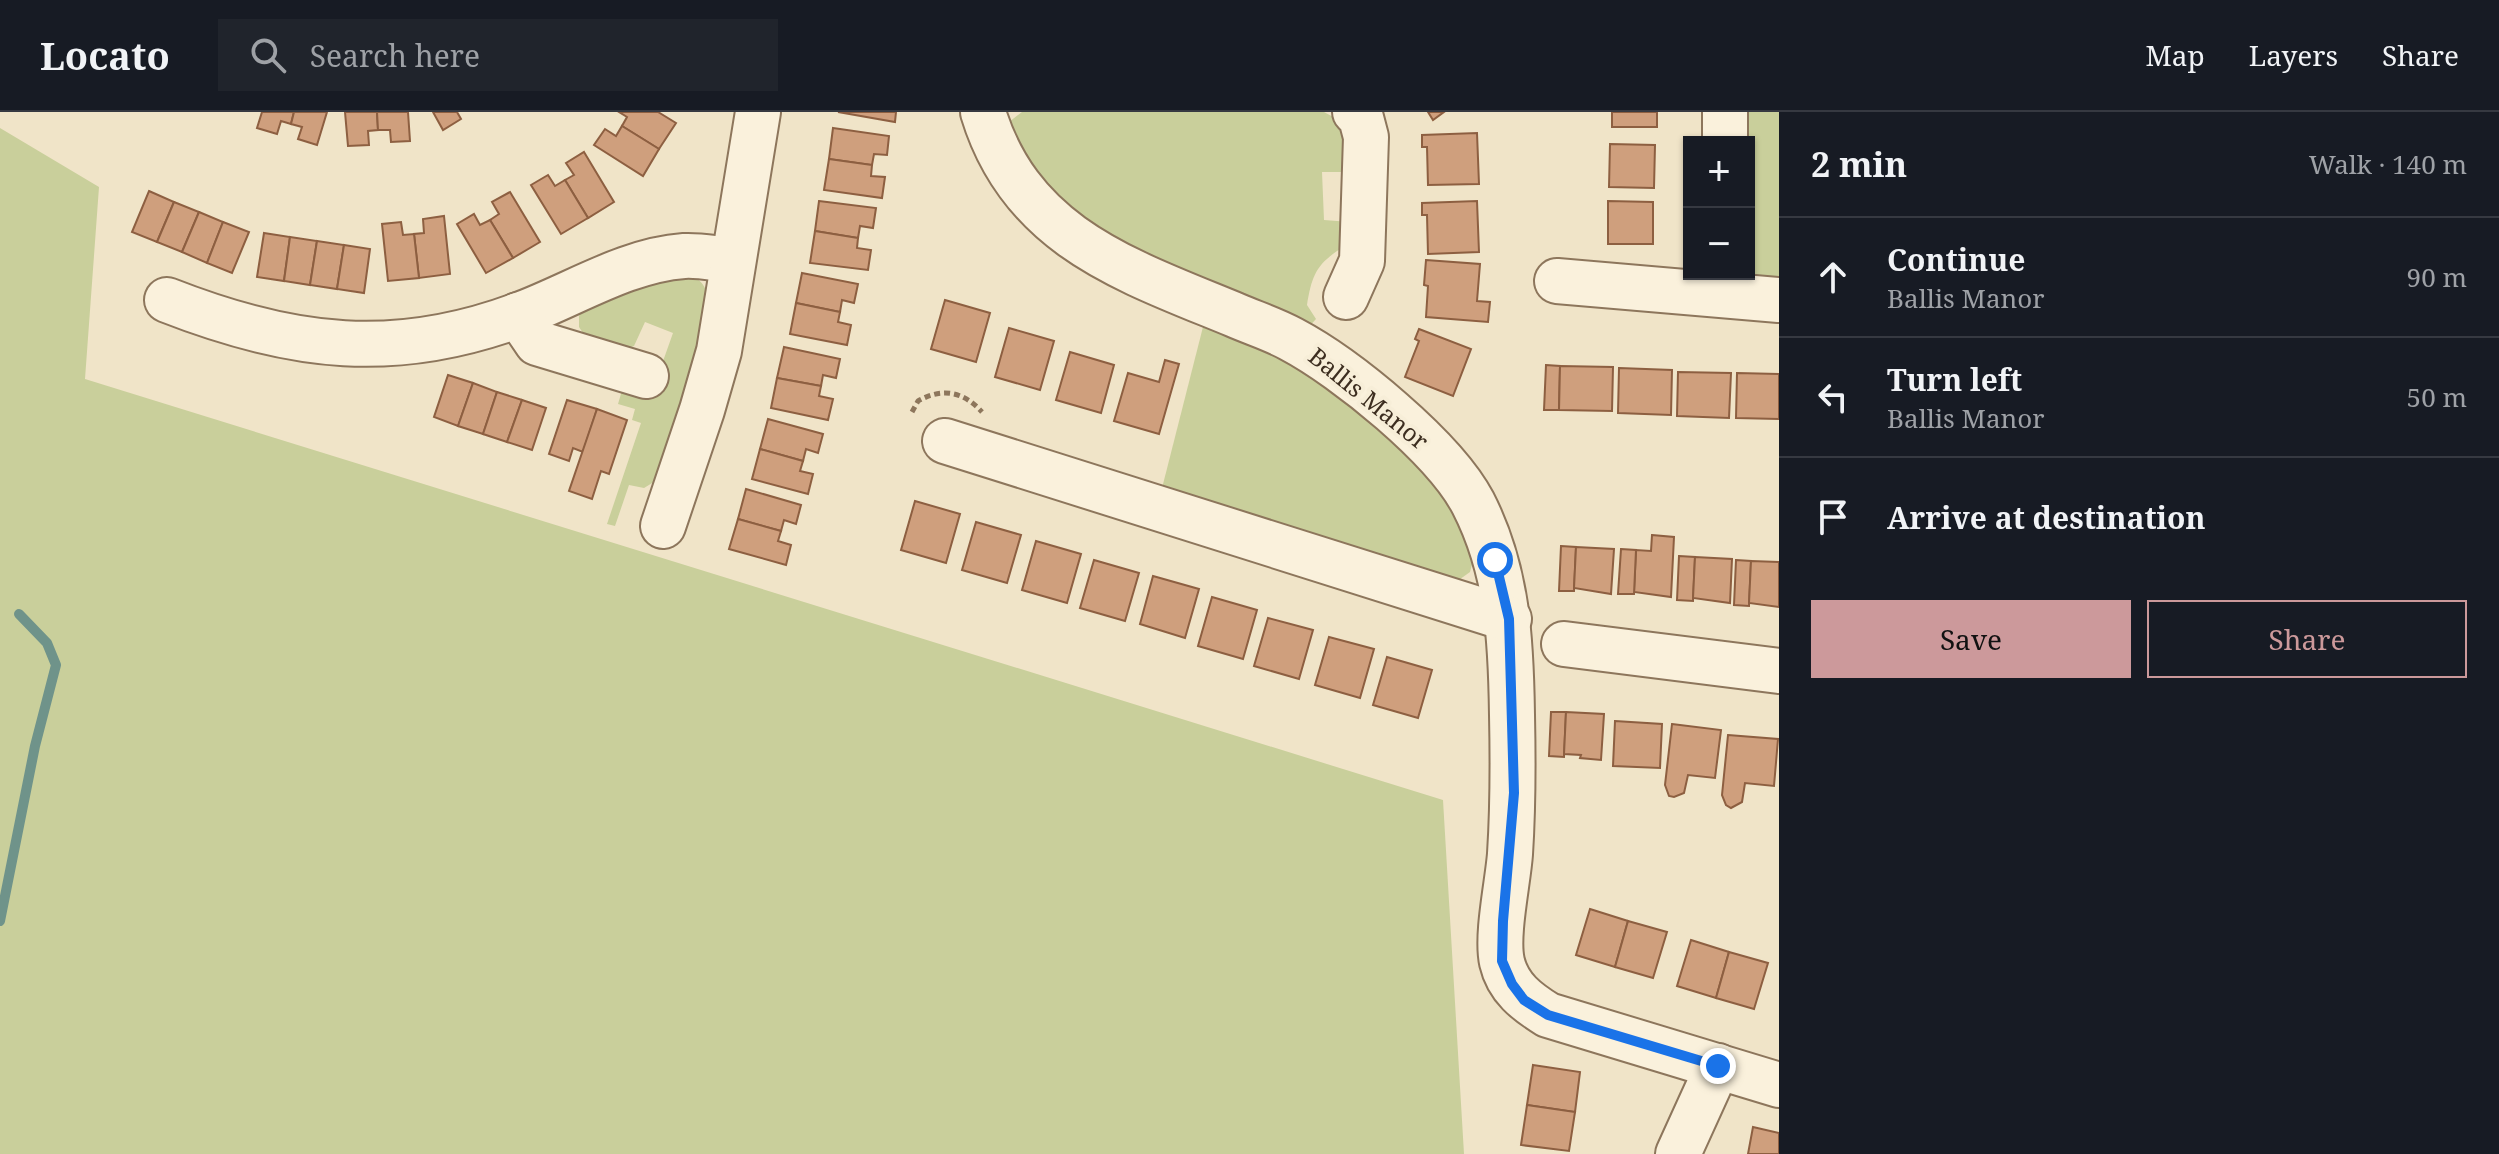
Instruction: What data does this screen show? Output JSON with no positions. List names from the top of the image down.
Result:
{
  "streets": {
    "street": ["Ballis Manor"]
  },
  "page": {
    "header": "Locato",
    "search": "Search here",
    "nav": ["Map", "Layers", "Share"],
    "heading": ["2 min", "Walk · 140 m"],
    "map_buttons": ["+", "−"],
    "list": [
      ["Continue", "Ballis Manor", "90 m"],
      ["Turn left", "Ballis Manor", "50 m"],
      "Arrive at destination"
    ],
    "buttons": ["Save", "Share"]
  }
}
